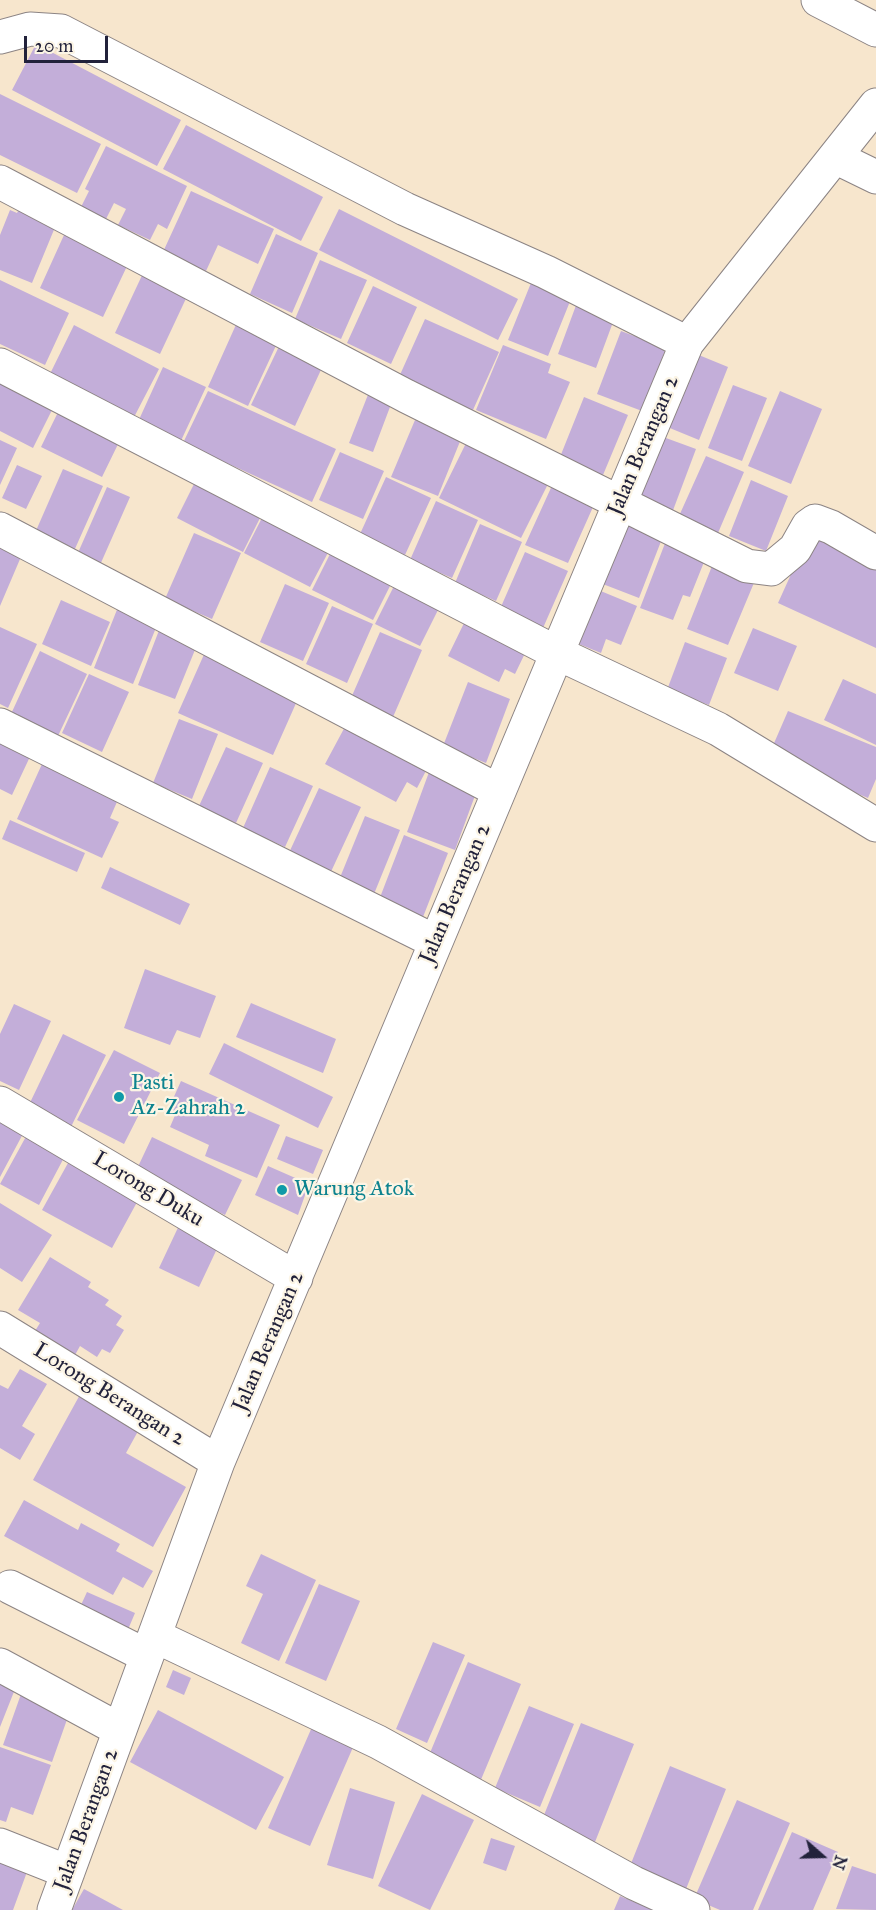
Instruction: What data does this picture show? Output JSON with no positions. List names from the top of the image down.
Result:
{
  "streets": {
    "street": ["Jalan Berangan 2", "Lorong Duku", "Lorong Berangan 2"]
  },
  "crossings": [
    ["Jalan Berangan 2", "Lorong Duku"],
    ["Jalan Berangan 2", "Lorong Berangan 2"]
  ],
  "places": ["Pasti Az-Zahrah 2", "Warung Atok"],
  "scale_bar": "20 m",
  "north": "right"
}
